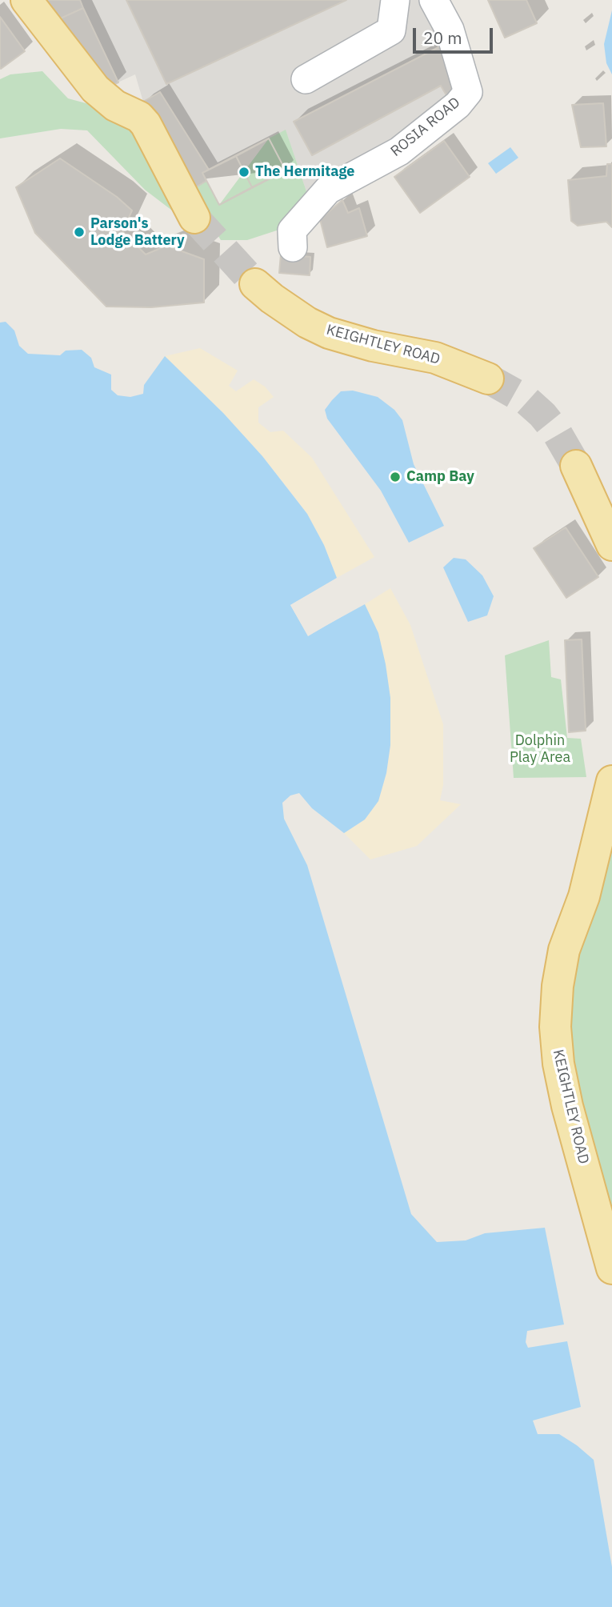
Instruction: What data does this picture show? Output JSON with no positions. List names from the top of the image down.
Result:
{
  "streets": {
    "main road": ["KEIGHTLEY ROAD"],
    "street": ["ROSIA ROAD"]
  },
  "parks": ["Dolphin Play Area"],
  "places": ["The Hermitage", "Parson's Lodge Battery", "Camp Bay"],
  "scale_bar": "20 m"
}
